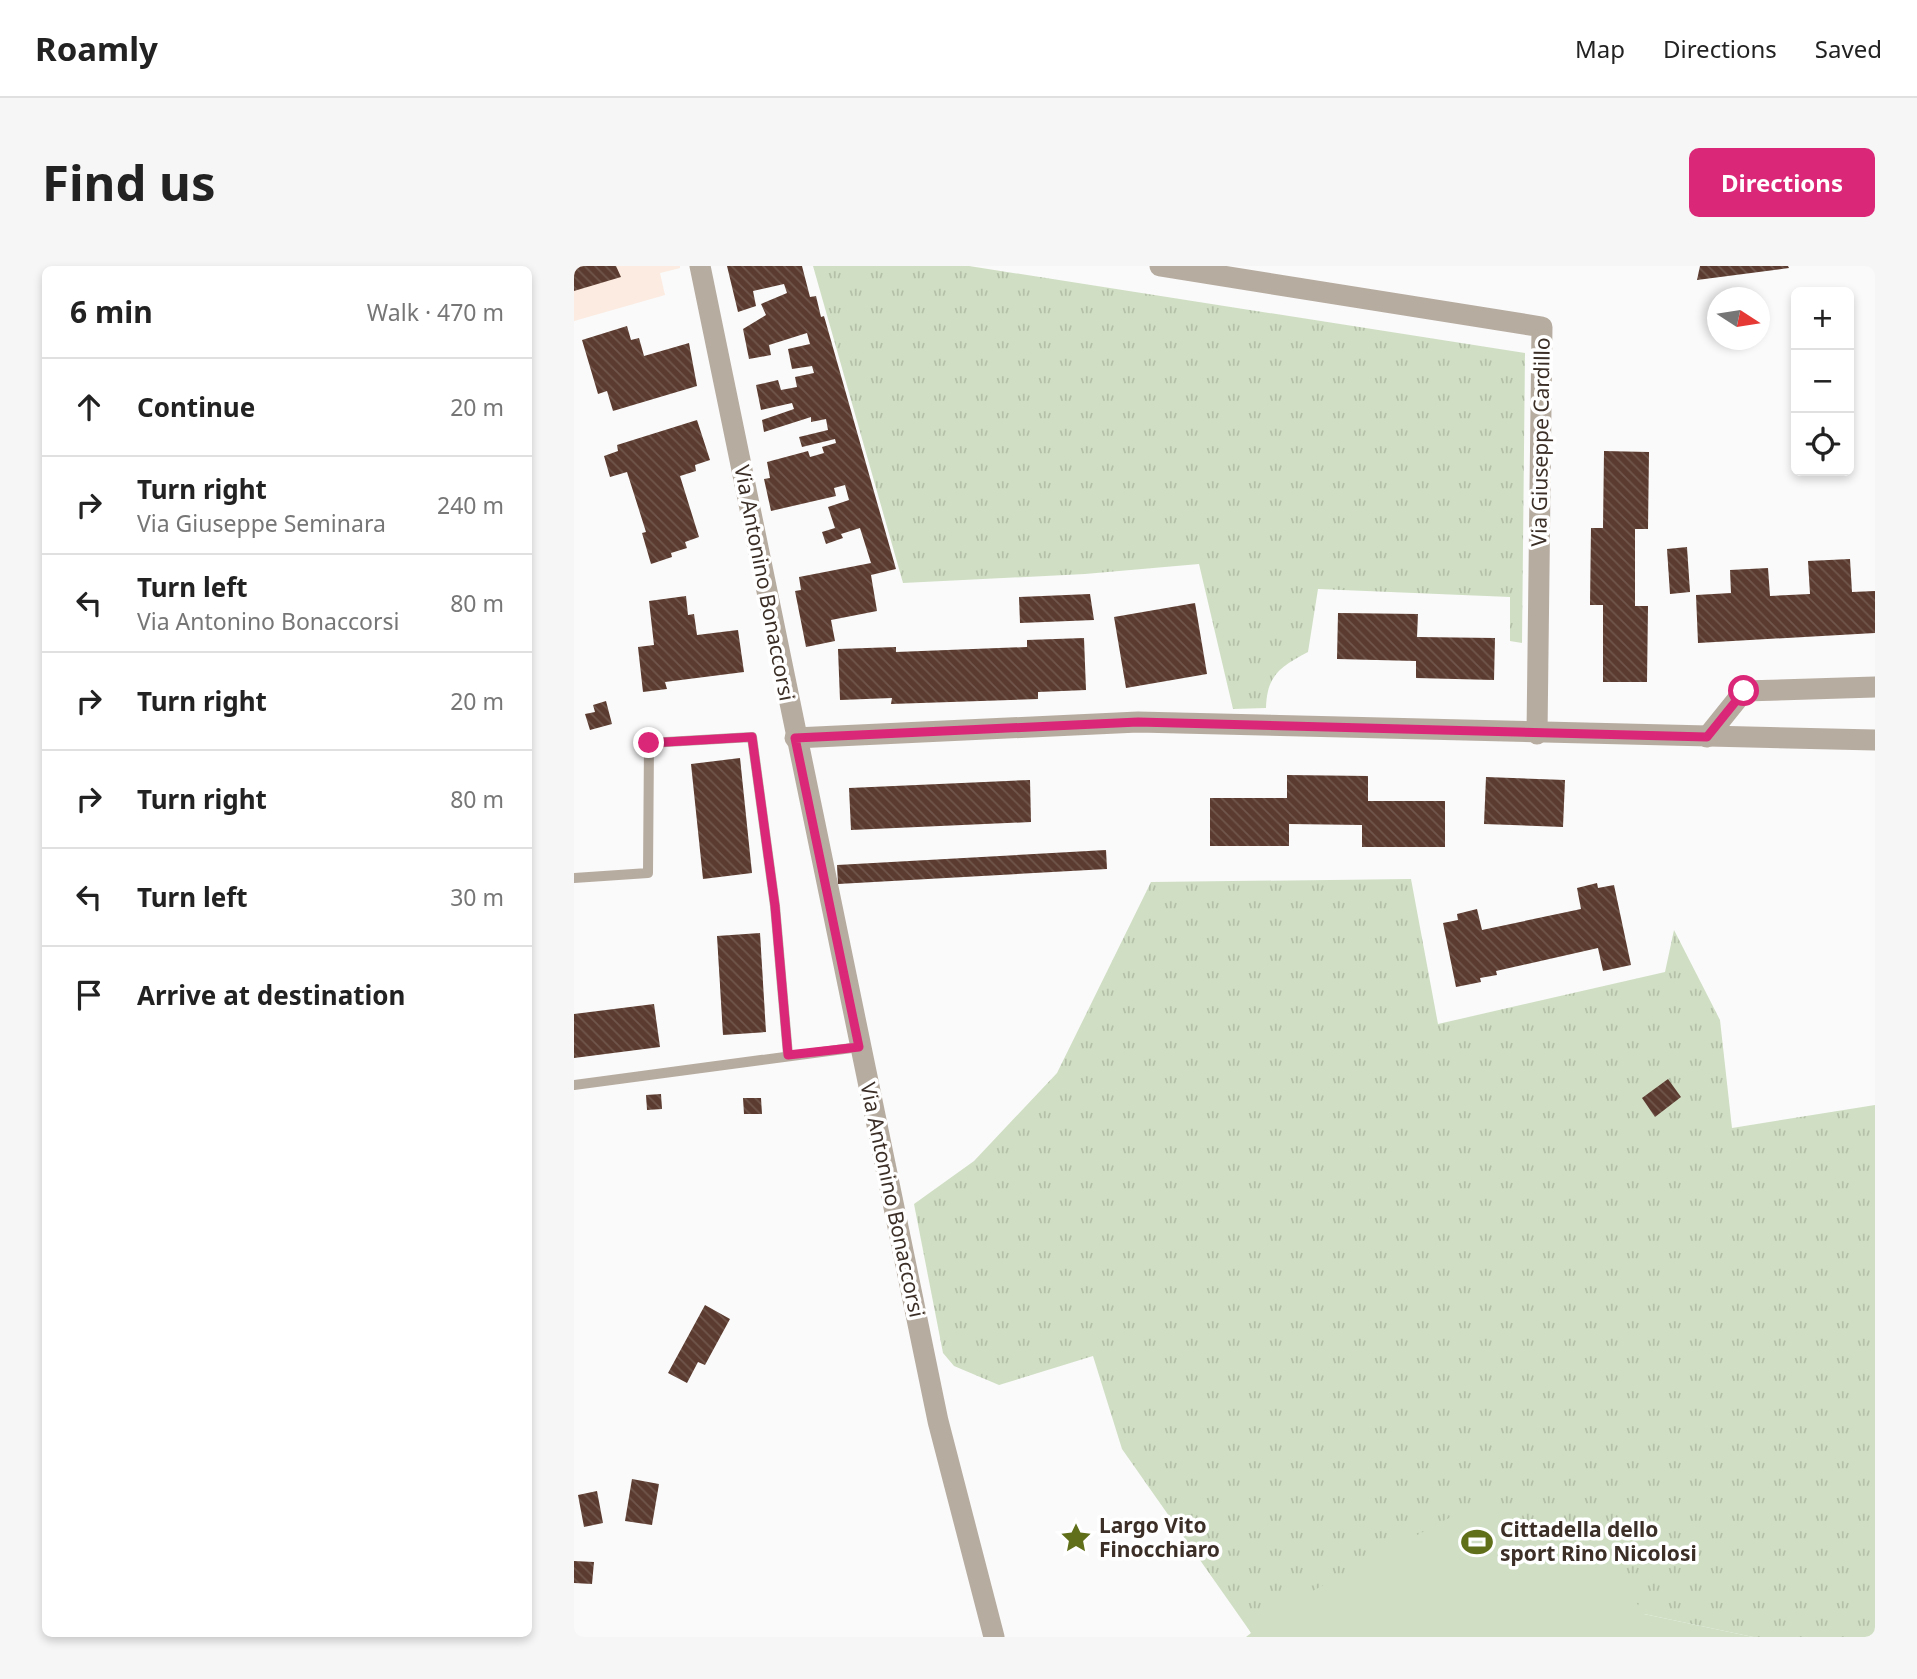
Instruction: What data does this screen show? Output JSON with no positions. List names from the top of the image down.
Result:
{
  "streets": {
    "street": ["Via Giuseppe Cardillo", "Via Antonino Bonaccorsi"]
  },
  "places": {
    "place": ["Largo Vito Finocchiaro"],
    "sports": ["Cittadella dello sport Rino Nicolosi"]
  },
  "north": "right",
  "page": {
    "header": "Roamly",
    "nav": ["Map", "Directions", "Saved"],
    "buttons": "Directions",
    "title": "Find us",
    "heading": ["6 min", "Walk · 470 m"],
    "map_buttons": ["+", "−"],
    "list": [
      ["Continue", "20 m"],
      ["Turn right", "Via Giuseppe Seminara", "240 m"],
      ["Turn left", "Via Antonino Bonaccorsi", "80 m"],
      ["Turn right", "20 m"],
      ["Turn right", "80 m"],
      ["Turn left", "30 m"],
      "Arrive at destination"
    ]
  }
}
